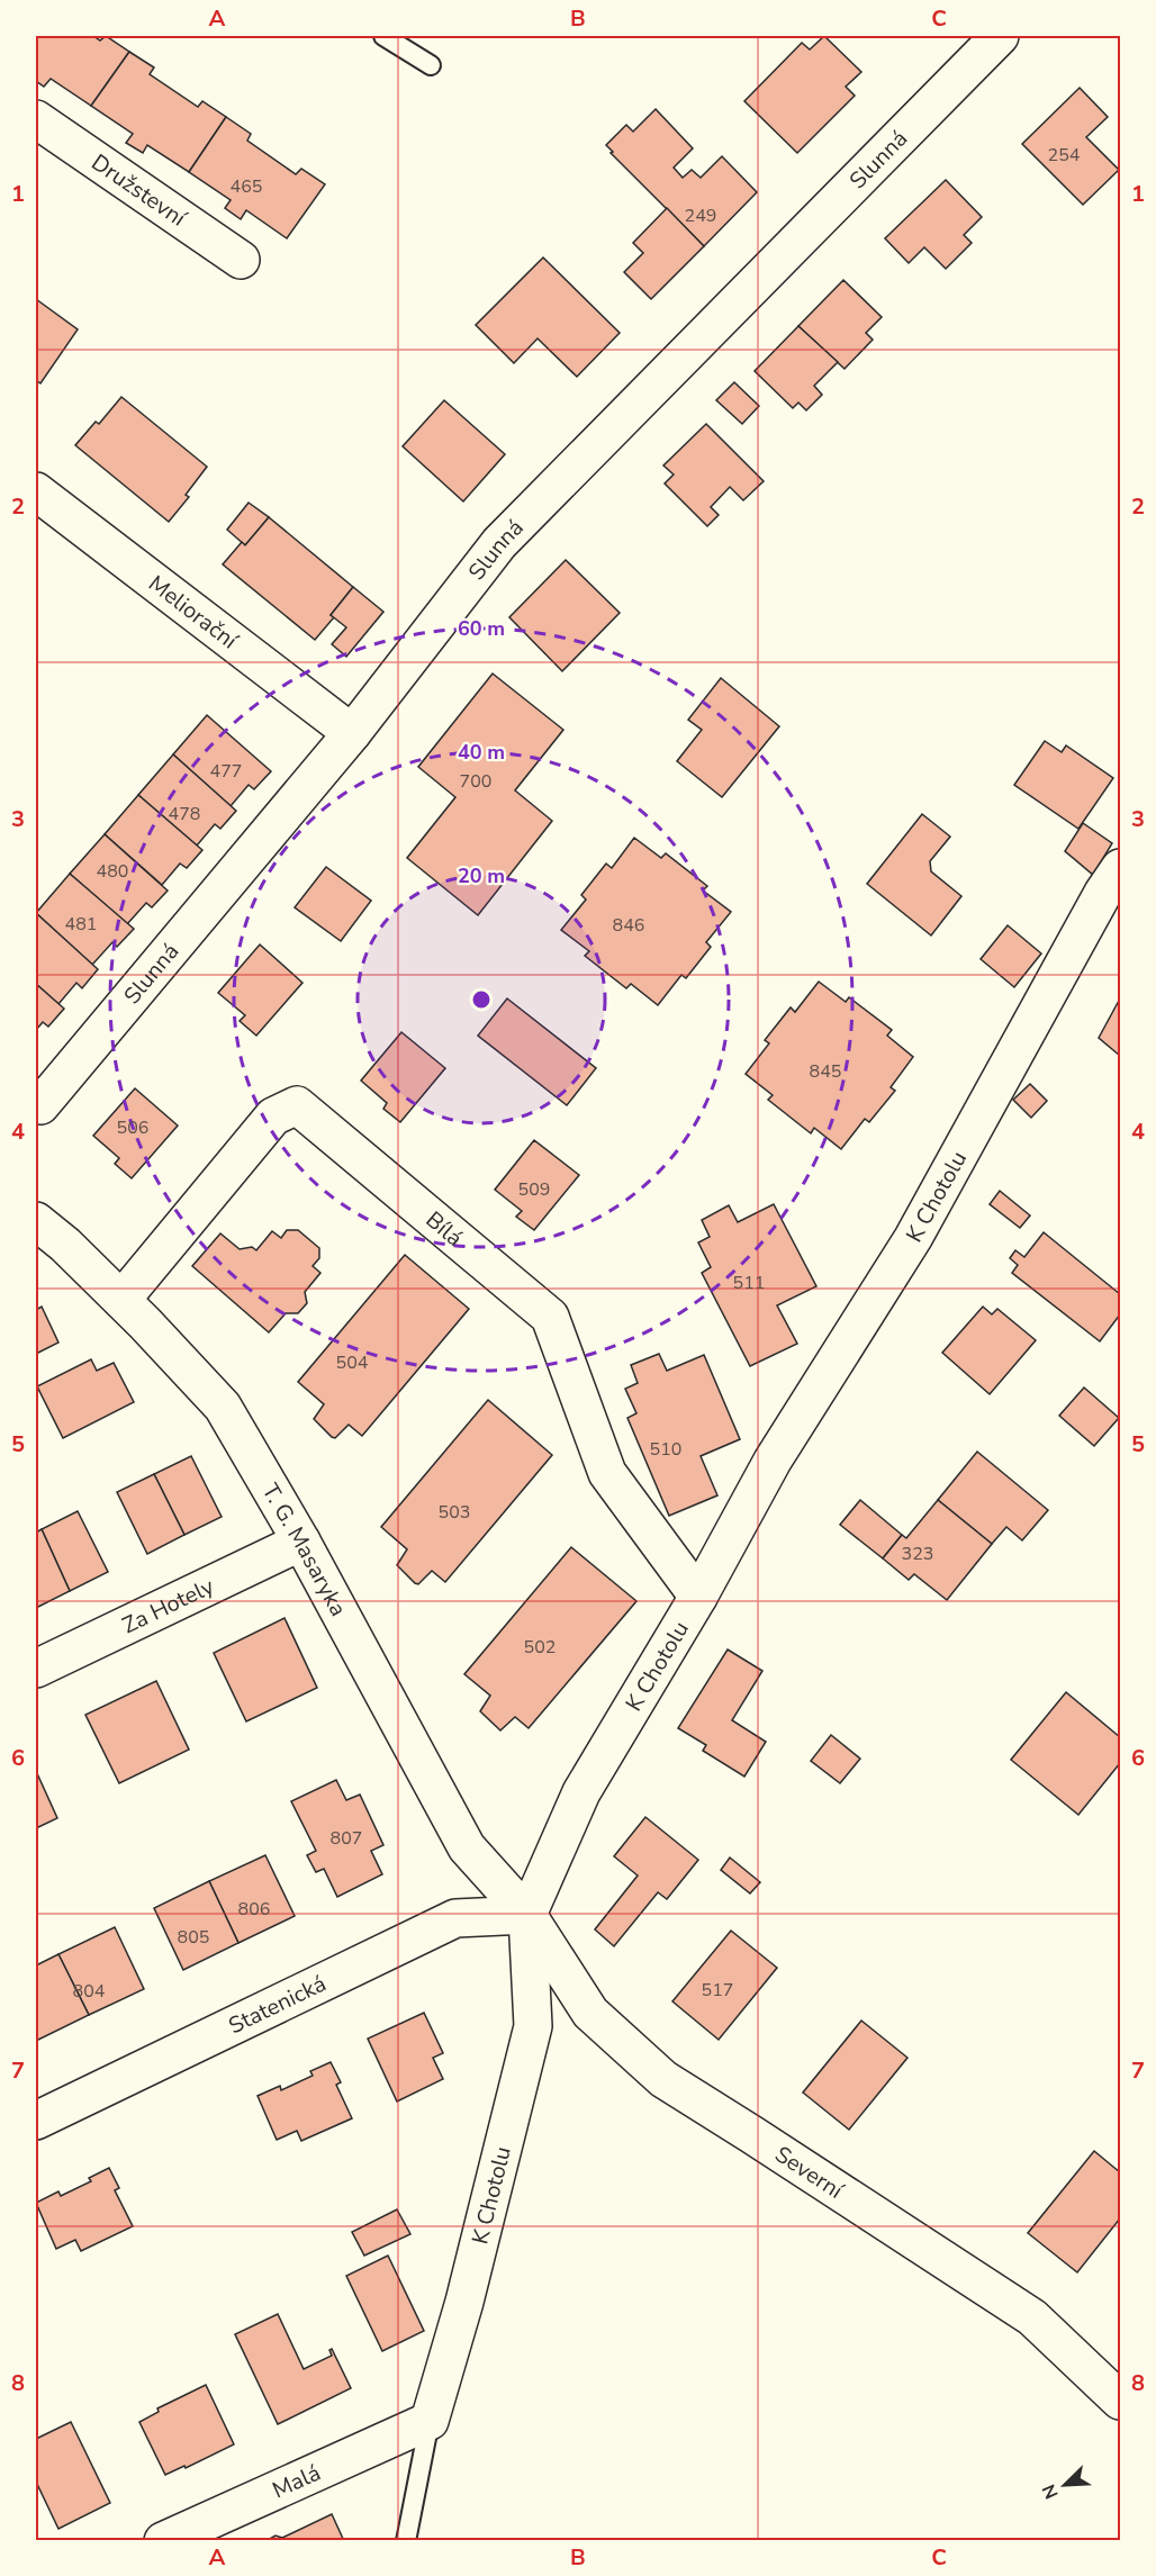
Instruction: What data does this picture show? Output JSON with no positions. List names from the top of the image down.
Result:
{
  "streets": {
    "street": [
      "Slunná",
      "Družstevní",
      "Meliorační",
      "K Chotolu",
      "Bílá",
      "T. G. Masaryka",
      "Za Hotely",
      "Statenická",
      "Severní",
      "Malá"
    ]
  },
  "crossings": [
    ["Slunná", "Meliorační"],
    ["K Chotolu", "Bílá"],
    ["K Chotolu", "T. G. Masaryka"],
    ["K Chotolu", "Statenická"],
    ["K Chotolu", "Severní"],
    ["K Chotolu", "Malá"],
    ["Bílá", "T. G. Masaryka"],
    ["T. G. Masaryka", "Za Hotely"],
    ["T. G. Masaryka", "Statenická"],
    ["T. G. Masaryka", "Severní"],
    ["Statenická", "Severní"]
  ],
  "house_numbers": [
    "254",
    "465",
    "249",
    "477",
    "700",
    "478",
    "480",
    "481",
    "846",
    "845",
    "506",
    "509",
    "511",
    "504",
    "510",
    "503",
    "323",
    "502",
    "807",
    "806",
    "805",
    "517",
    "804"
  ],
  "north": "bottom left",
  "grid": {
    "columns": ["A", "B", "C"],
    "rows": [
      "1",
      "2",
      "3",
      "4",
      "5",
      "6",
      "7",
      "8"
    ]
  },
  "rings": ["60 m", "40 m", "20 m"]
}
